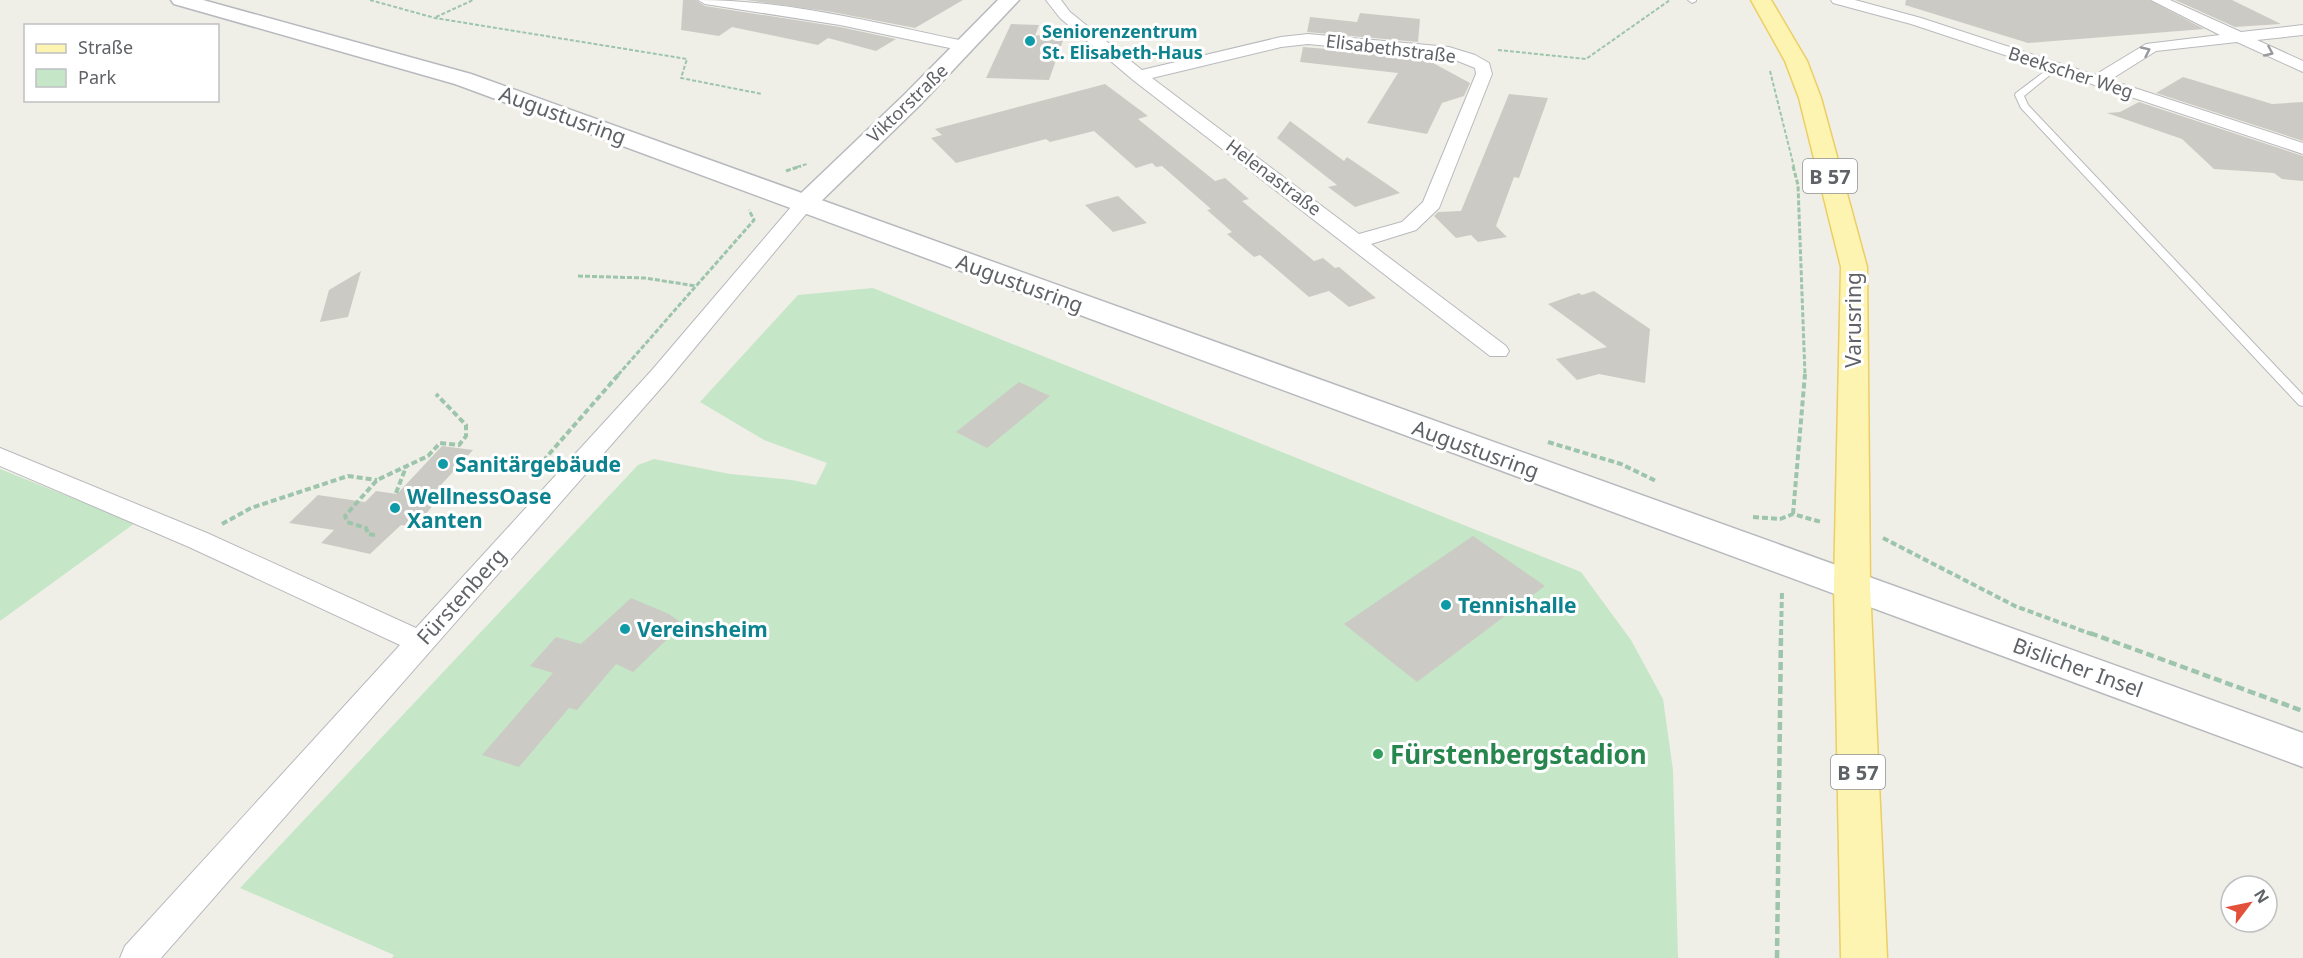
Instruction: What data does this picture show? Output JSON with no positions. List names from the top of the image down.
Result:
{
  "streets": {
    "main road": [
      "Viktorstraße",
      "Augustusring",
      "B 57",
      "Varusring",
      "Bislicher Insel"
    ],
    "street": [
      "Elisabethstraße",
      "Beekscher Weg",
      "Helenastraße",
      "Fürstenberg"
    ]
  },
  "crossings": [
    ["Elisabethstraße", "Helenastraße"],
    ["Viktorstraße", "Augustusring"],
    ["Viktorstraße", "Fürstenberg"],
    ["Augustusring", "B 57"],
    ["Augustusring", "Varusring"],
    ["Augustusring", "Fürstenberg"],
    ["Augustusring", "Bislicher Insel"],
    ["B 57", "Varusring"],
    ["B 57", "Bislicher Insel"],
    ["Varusring", "Bislicher Insel"]
  ],
  "places": [
    "Seniorenzentrum St. Elisabeth-Haus",
    "Sanitärgebäude",
    "WellnessOase Xanten",
    "Tennishalle",
    "Vereinsheim",
    "Fürstenbergstadion"
  ],
  "legend": ["Straße", "Park"],
  "north": "top right"
}
